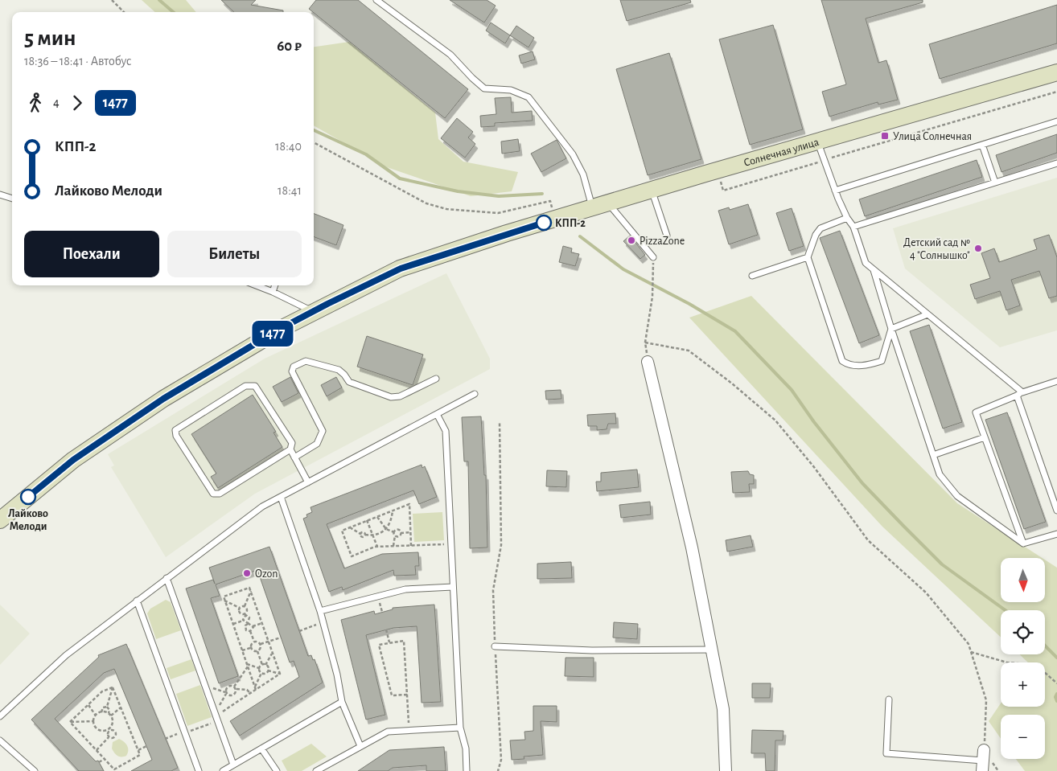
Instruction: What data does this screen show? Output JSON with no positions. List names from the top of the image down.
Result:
{
  "streets": {
    "street": ["Солнечная улица"]
  },
  "places": {
    "transit": ["Улица Солнечная"],
    "other": [
      "КПП-2",
      "PizzaZone",
      "Детский сад № 4 \"Солнышко\"",
      "Лайково Мелоди",
      "Ozon"
    ]
  },
  "lines": ["bus line 1477"],
  "north": "bottom",
  "page": {
    "on_map": "1477",
    "heading": ["5 мин", "18:36 – 18:41 · Автобус", "60 ₽"],
    "legs": ["4", "1477"],
    "list": [
      {
        "name": "КПП-2",
        "value": "18:40"
      },
      {
        "name": "Лайково Мелоди",
        "value": "18:41"
      }
    ],
    "buttons": ["Поехали", "Билеты"],
    "map_buttons": ["+", "−"]
  }
}
